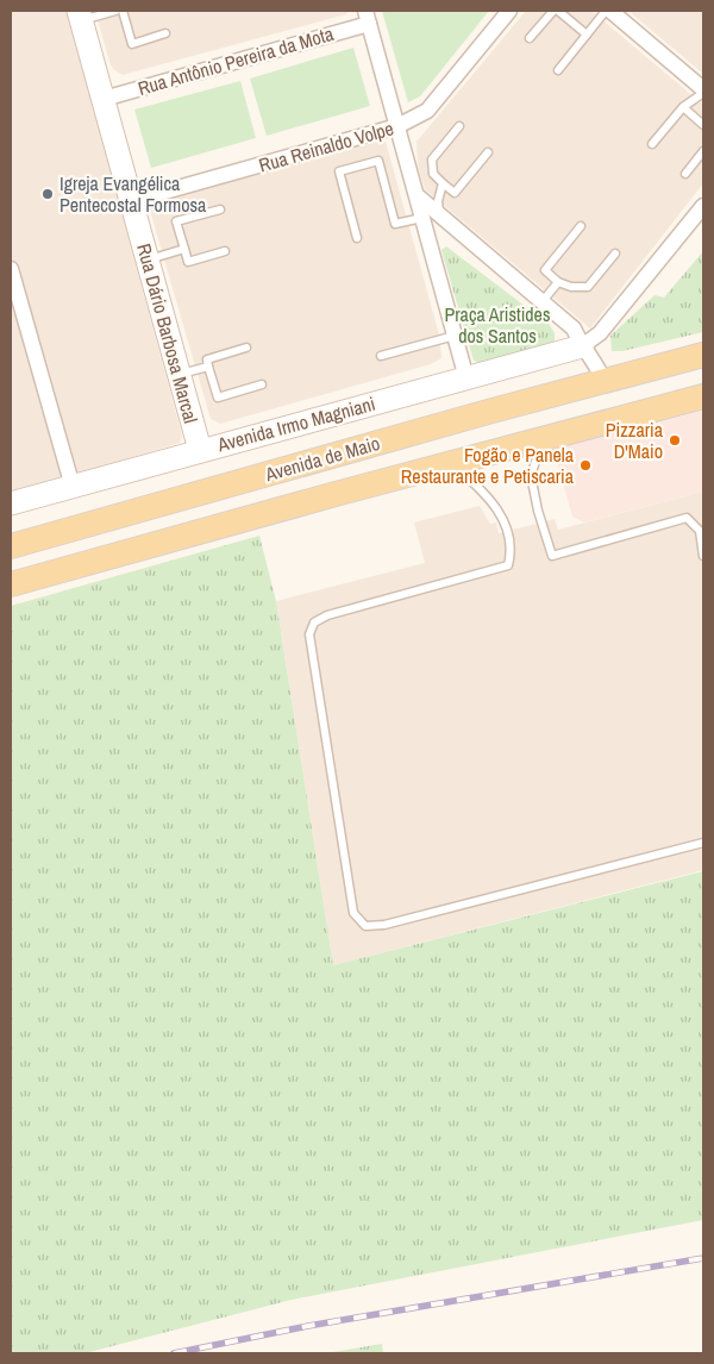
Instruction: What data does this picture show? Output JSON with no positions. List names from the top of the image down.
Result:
{
  "streets": {
    "main road": ["Avenida de Maio"],
    "street": [
      "Rua Antônio Pereira da Mota",
      "Rua Reinaldo Volpe",
      "Rua Dário Barbosa Marcal",
      "Avenida Irmo Magniani"
    ]
  },
  "crossings": [
    ["Rua Antônio Pereira da Mota", "Rua Dário Barbosa Marcal"],
    ["Rua Reinaldo Volpe", "Rua Dário Barbosa Marcal"],
    ["Rua Dário Barbosa Marcal", "Avenida Irmo Magniani"]
  ],
  "parks": ["Praça Aristides dos Santos"],
  "places": ["Igreja Evangélica Pentecostal Formosa", "Pizzaria D'Maio", "Fogão e Panela Restaurante e Petiscaria"]
}
